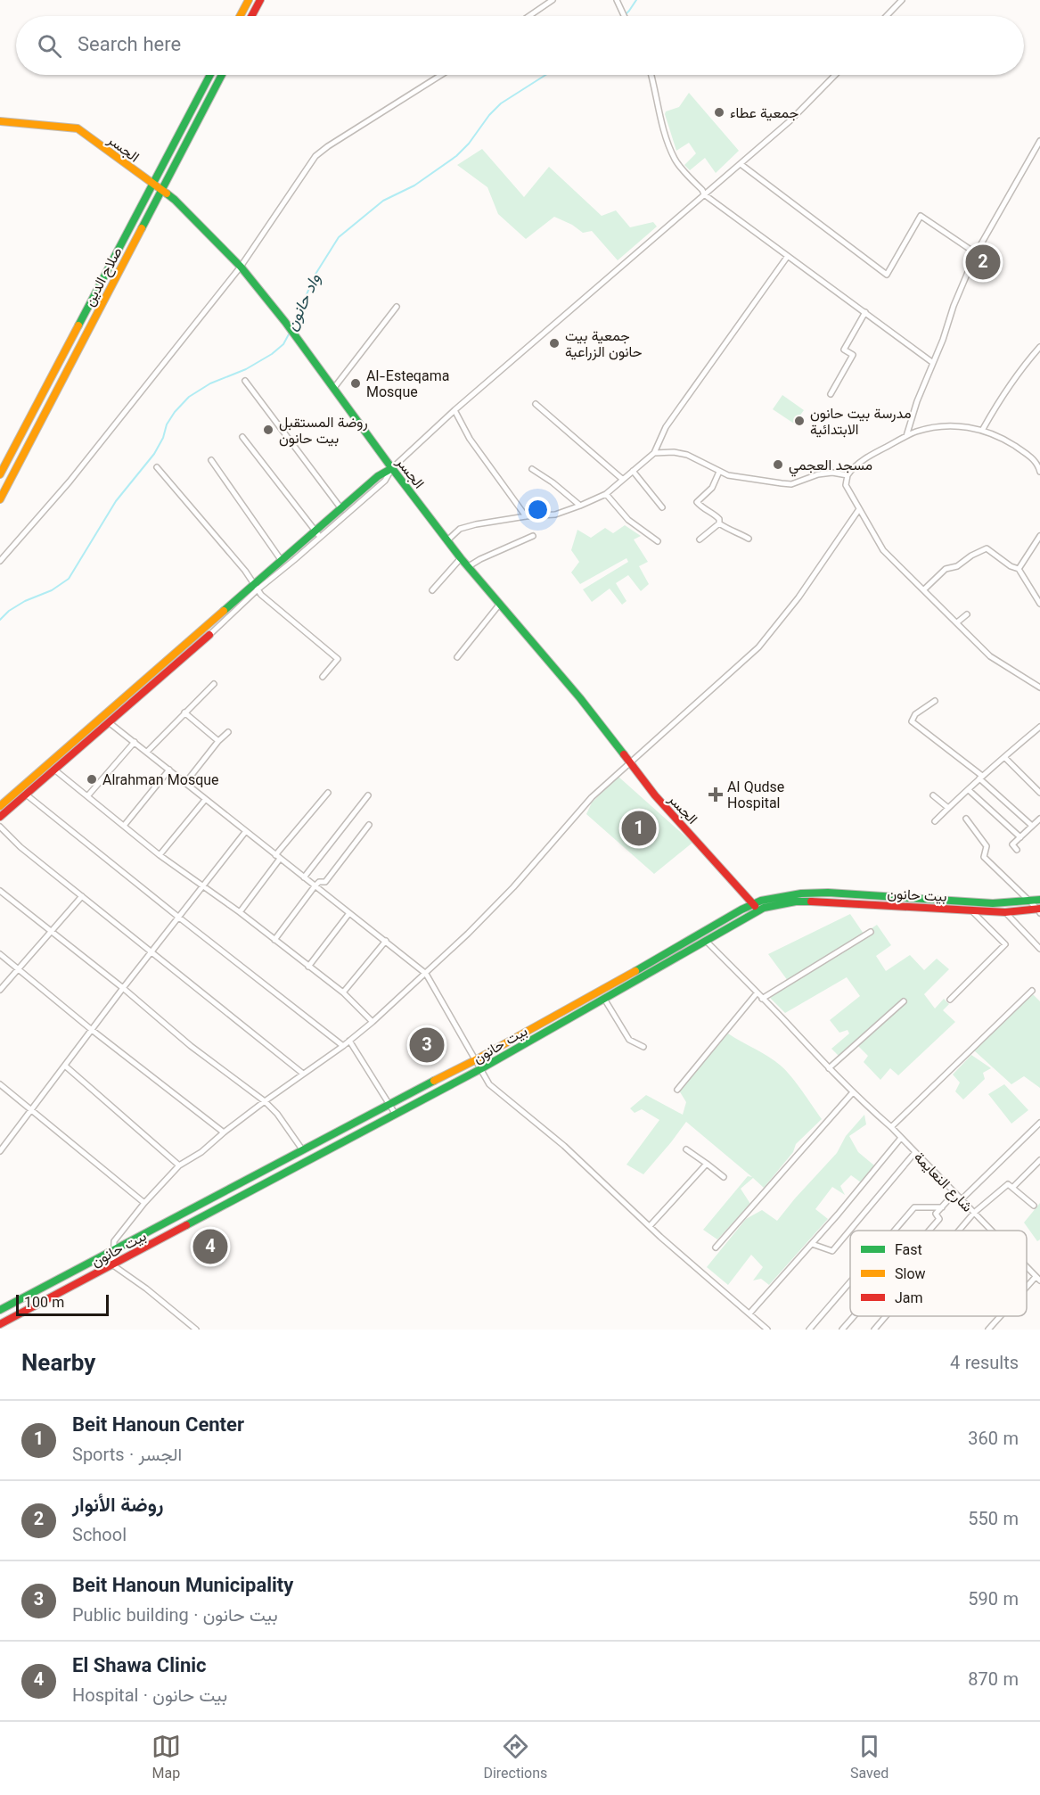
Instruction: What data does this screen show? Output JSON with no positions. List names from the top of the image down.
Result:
{
  "streets": {
    "main road": ["الجسر", "صلاح الدين", "بيت حانون"],
    "street": ["شارع النعايمة"]
  },
  "crossings": [
    ["الجسر", "صلاح الدين"],
    ["الجسر", "بيت حانون"],
    ["بيت حانون", "شارع النعايمة"]
  ],
  "water": ["واد حانون"],
  "places": {
    "other": [
      "جمعية عطاء",
      "جمعية بيت حانون الزراعية",
      "Al-Esteqama Mosque",
      "مدرسة بيت حانون الابتدائية",
      "روضة المستقبل بيت حانون",
      "مسجد العجمي",
      "Alrahman Mosque"
    ],
    "health": ["Al Qudse Hospital"]
  },
  "legend": ["Fast", "Slow", "Jam"],
  "scale_bar": "100 m",
  "page": {
    "search": "Search here",
    "pins": [
      "2",
      "1",
      "3",
      "4"
    ],
    "scale": "100 m",
    "heading": ["Nearby", "4 results"],
    "list": [
      {
        "mark": "1",
        "name": "Beit Hanoun Center",
        "note": "Sports · الجسر",
        "value": "360 m"
      },
      {
        "mark": "2",
        "name": "روضة الأنوار",
        "note": "School",
        "value": "550 m"
      },
      {
        "mark": "3",
        "name": "Beit Hanoun Municipality",
        "note": "Public building · بيت حانون",
        "value": "590 m"
      },
      {
        "mark": "4",
        "name": "El Shawa Clinic",
        "note": "Hospital · بيت حانون",
        "value": "870 m"
      }
    ],
    "nav": ["Map", "Directions", "Saved"]
  }
}
